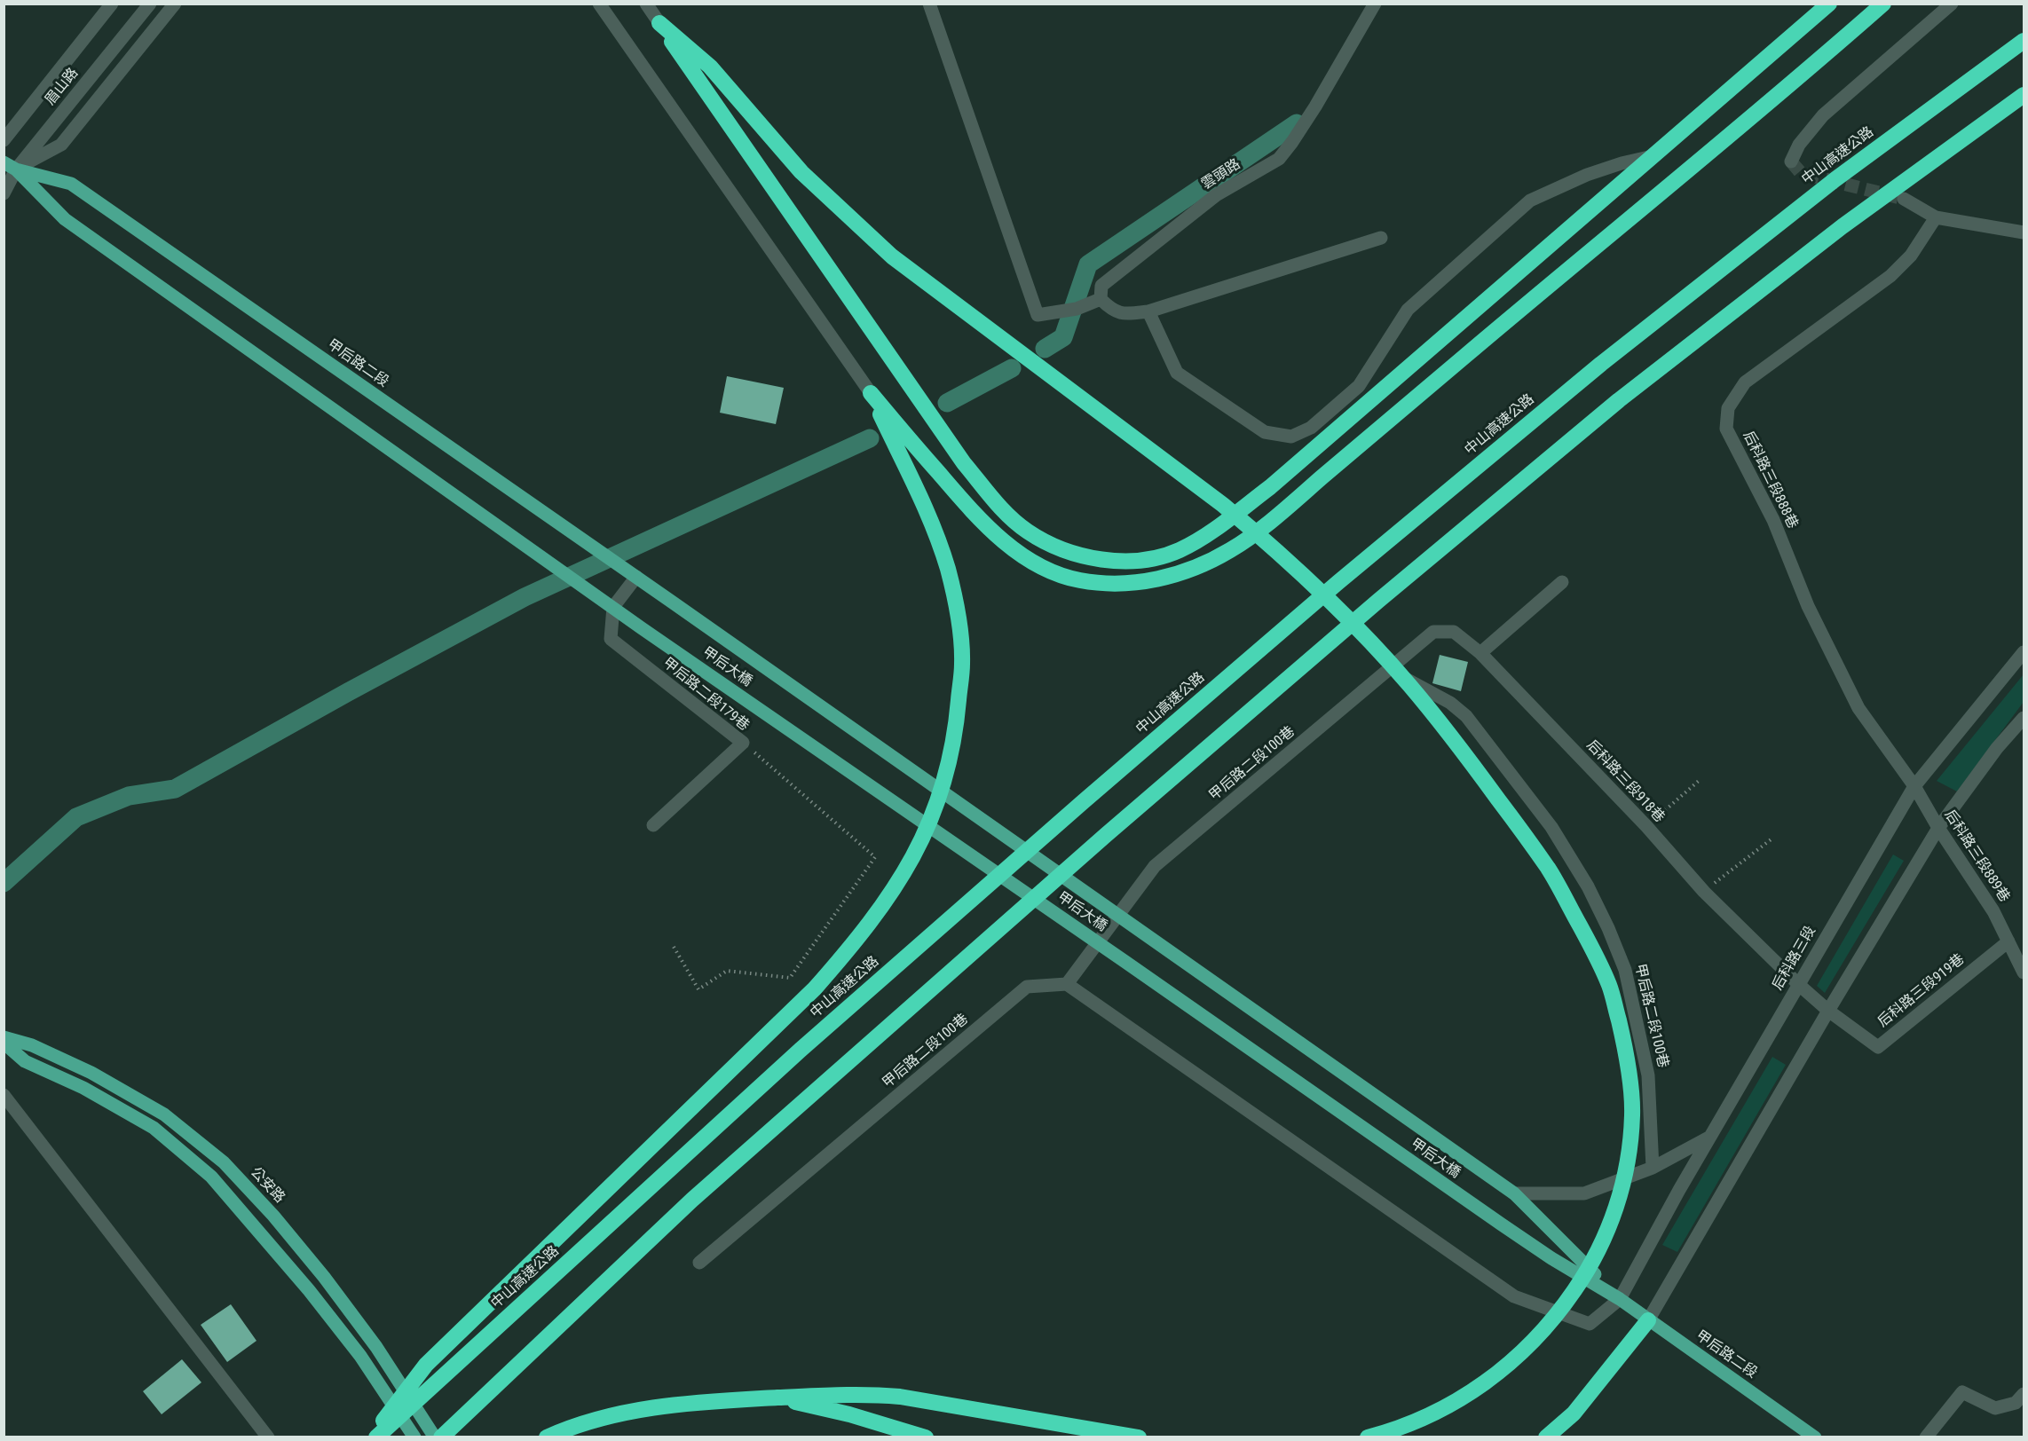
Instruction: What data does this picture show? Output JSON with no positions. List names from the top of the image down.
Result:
{
  "streets": {
    "highway": ["中山高速公路"],
    "main road": ["甲后路二段", "甲后大橋", "公安路"],
    "street": [
      "眉山路",
      "雲頭路",
      "后科路三段888巷",
      "甲后路二段179巷",
      "甲后路二段100巷",
      "后科路三段918巷",
      "后科路三段889巷",
      "后科路三段",
      "后科路三段919巷"
    ]
  },
  "crossings": [
    ["眉山路", "甲后路二段"],
    ["甲后路二段", "甲后大橋"],
    ["甲后路二段", "后科路三段"],
    ["后科路三段888巷", "后科路三段889巷"],
    ["后科路三段888巷", "后科路三段"],
    ["甲后大橋", "甲后路二段179巷"],
    ["甲后路二段100巷", "后科路三段918巷"],
    ["后科路三段918巷", "后科路三段"],
    ["后科路三段918巷", "后科路三段919巷"],
    ["后科路三段889巷", "后科路三段"],
    ["后科路三段889巷", "后科路三段919巷"]
  ]
}
